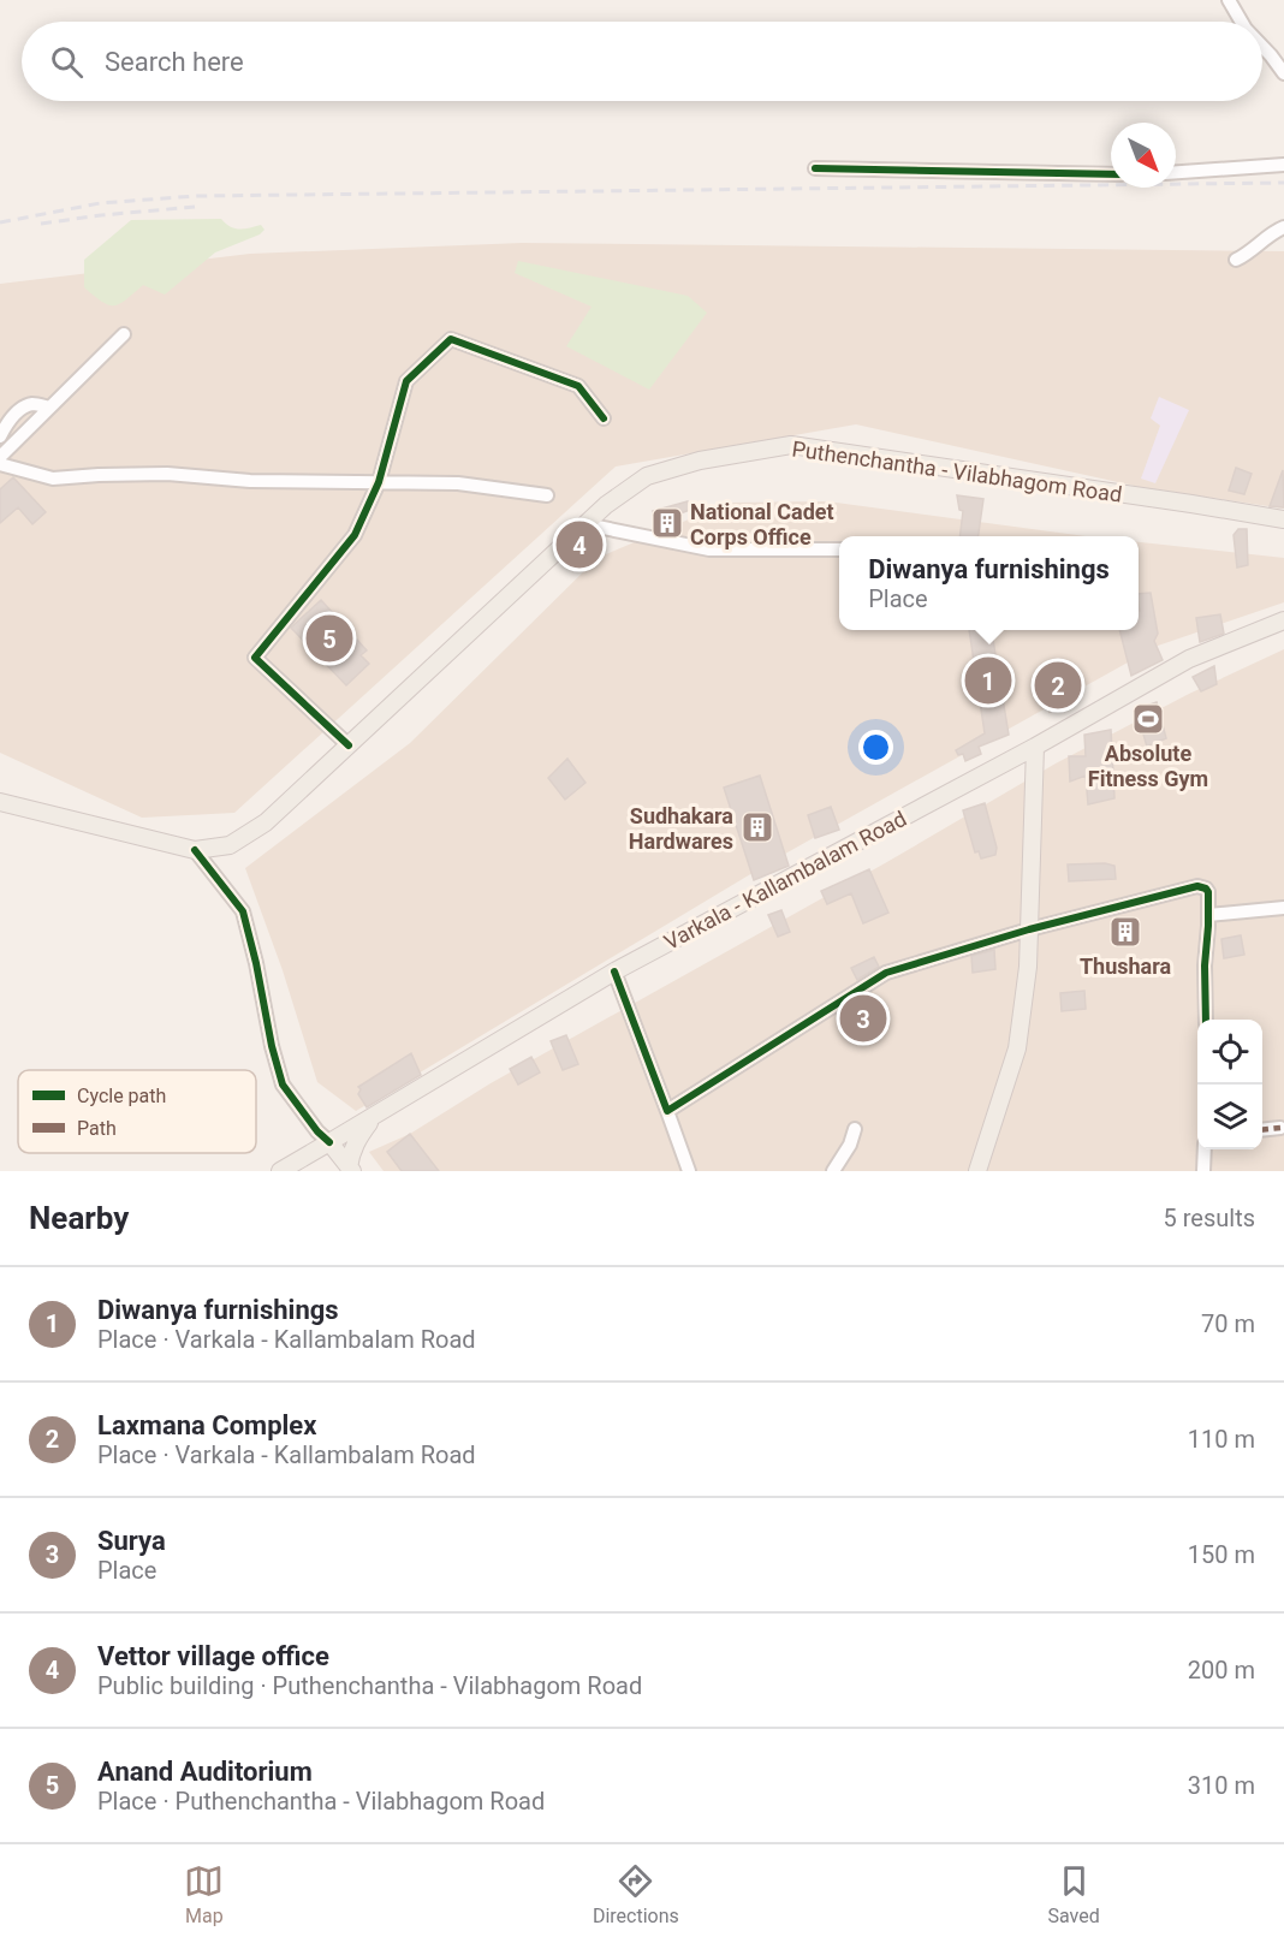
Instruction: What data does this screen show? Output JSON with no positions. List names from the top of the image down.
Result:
{
  "streets": {
    "main road": ["Puthenchantha - Vilabhagom Road", "Varkala - Kallambalam Road"]
  },
  "places": {
    "building": ["National Cadet Corps Office", "Sudhakara Hardwares", "Thushara"],
    "sports": ["Absolute Fitness Gym"]
  },
  "legend": ["Cycle path", "Path"],
  "north": "bottom right",
  "page": {
    "search": "Search here",
    "pins": [
      "4",
      "5",
      "1",
      "2",
      "3"
    ],
    "popup": ["Diwanya furnishings", "Place"],
    "heading": ["Nearby", "5 results"],
    "list": [
      {
        "mark": "1",
        "name": "Diwanya furnishings",
        "note": "Place · Varkala - Kallambalam Road",
        "value": "70 m"
      },
      {
        "mark": "2",
        "name": "Laxmana Complex",
        "note": "Place · Varkala - Kallambalam Road",
        "value": "110 m"
      },
      {
        "mark": "3",
        "name": "Surya",
        "note": "Place",
        "value": "150 m"
      },
      {
        "mark": "4",
        "name": "Vettor village office",
        "note": "Public building · Puthenchantha - Vilabhagom Road",
        "value": "200 m"
      },
      {
        "mark": "5",
        "name": "Anand Auditorium",
        "note": "Place · Puthenchantha - Vilabhagom Road",
        "value": "310 m"
      }
    ],
    "nav": ["Map", "Directions", "Saved"]
  }
}
